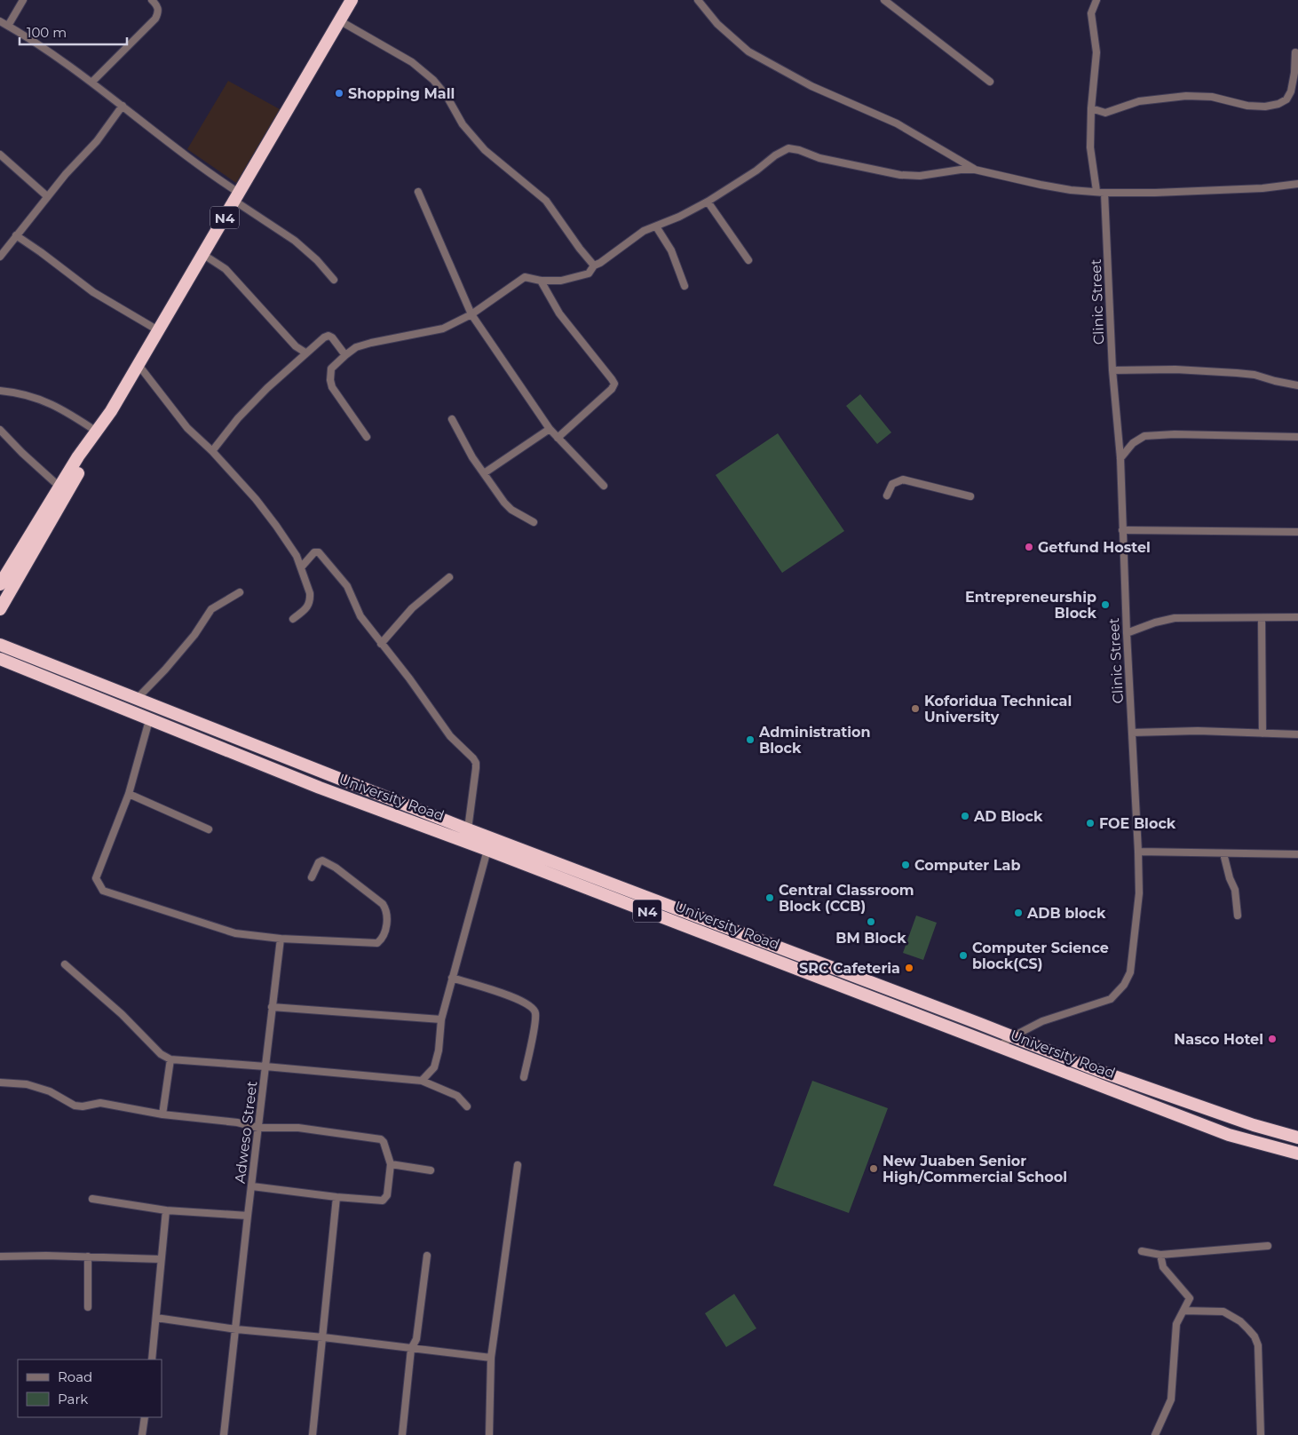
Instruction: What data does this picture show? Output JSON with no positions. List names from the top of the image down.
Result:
{
  "streets": {
    "highway": ["N4", "University Road"],
    "street": ["Clinic Street", "Adweso Street"]
  },
  "crossings": [
    ["Clinic Street", "University Road"]
  ],
  "places": [
    "Shopping Mall",
    "Getfund Hostel",
    "Entrepreneurship Block",
    "Koforidua Technical University",
    "Administration Block",
    "AD Block",
    "FOE Block",
    "Computer Lab",
    "Central Classroom Block (CCB)",
    "ADB block",
    "BM Block",
    "Computer Science block(CS)",
    "SRC Cafeteria",
    "Nasco Hotel",
    "New Juaben Senior High/Commercial School"
  ],
  "legend": ["Road", "Park"],
  "scale_bar": "100 m"
}
